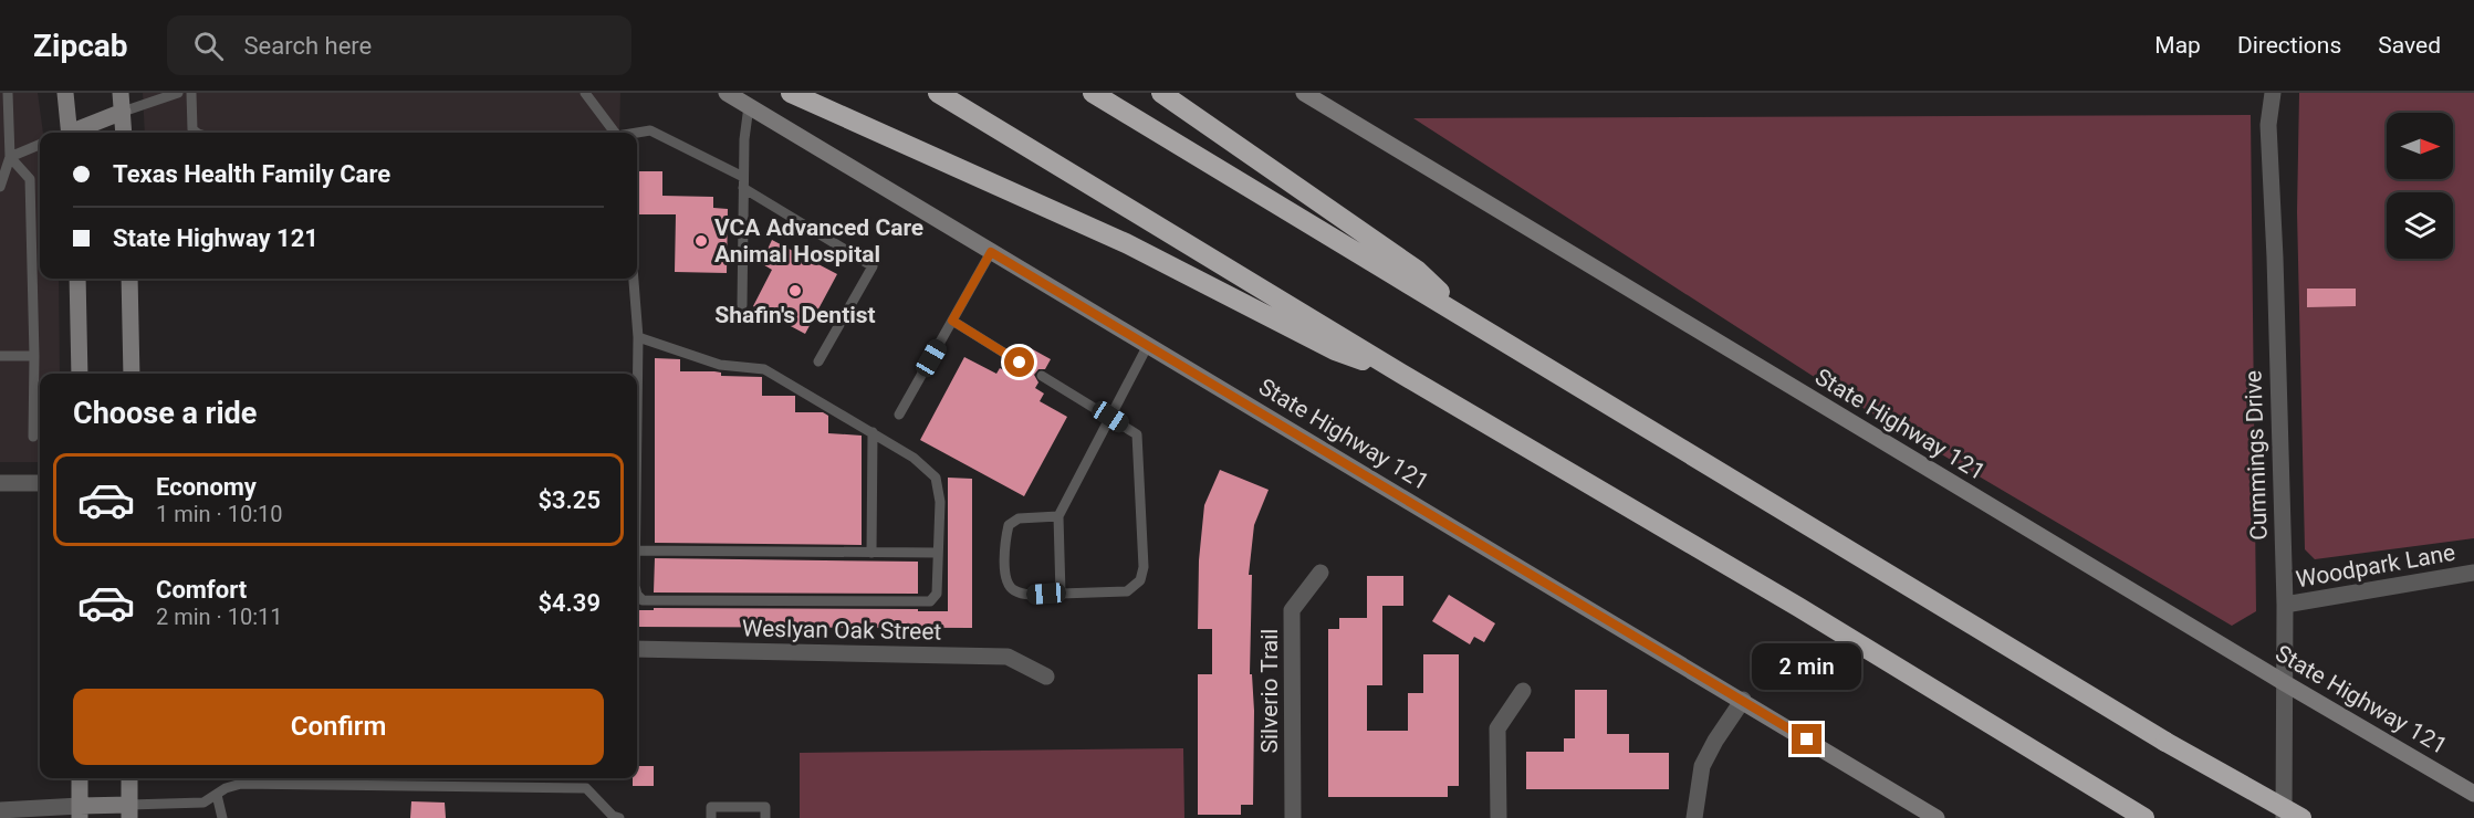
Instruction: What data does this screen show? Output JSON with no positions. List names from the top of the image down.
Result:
{
  "streets": {
    "main road": ["State Highway 121"],
    "street": [
      "Cummings Drive",
      "Woodpark Lane",
      "Weslyan Oak Street",
      "Silverio Trail"
    ]
  },
  "crossings": [
    ["State Highway 121", "Cummings Drive"],
    ["Cummings Drive", "Woodpark Lane"]
  ],
  "places": ["VCA Advanced Care Animal Hospital", "Shafin's Dentist"],
  "north": "right",
  "page": {
    "header": "Zipcab",
    "search": "Search here",
    "nav": ["Map", "Directions", "Saved"],
    "banner": ["Texas Health Family Care", "State Highway 121"],
    "heading": "Choose a ride",
    "list": [
      {
        "name": "Economy",
        "note": "1 min · 10:10",
        "value": "$3.25"
      },
      {
        "name": "Comfort",
        "note": "2 min · 10:11",
        "value": "$4.39"
      }
    ],
    "bubble": "2 min",
    "buttons": "Confirm"
  }
}
